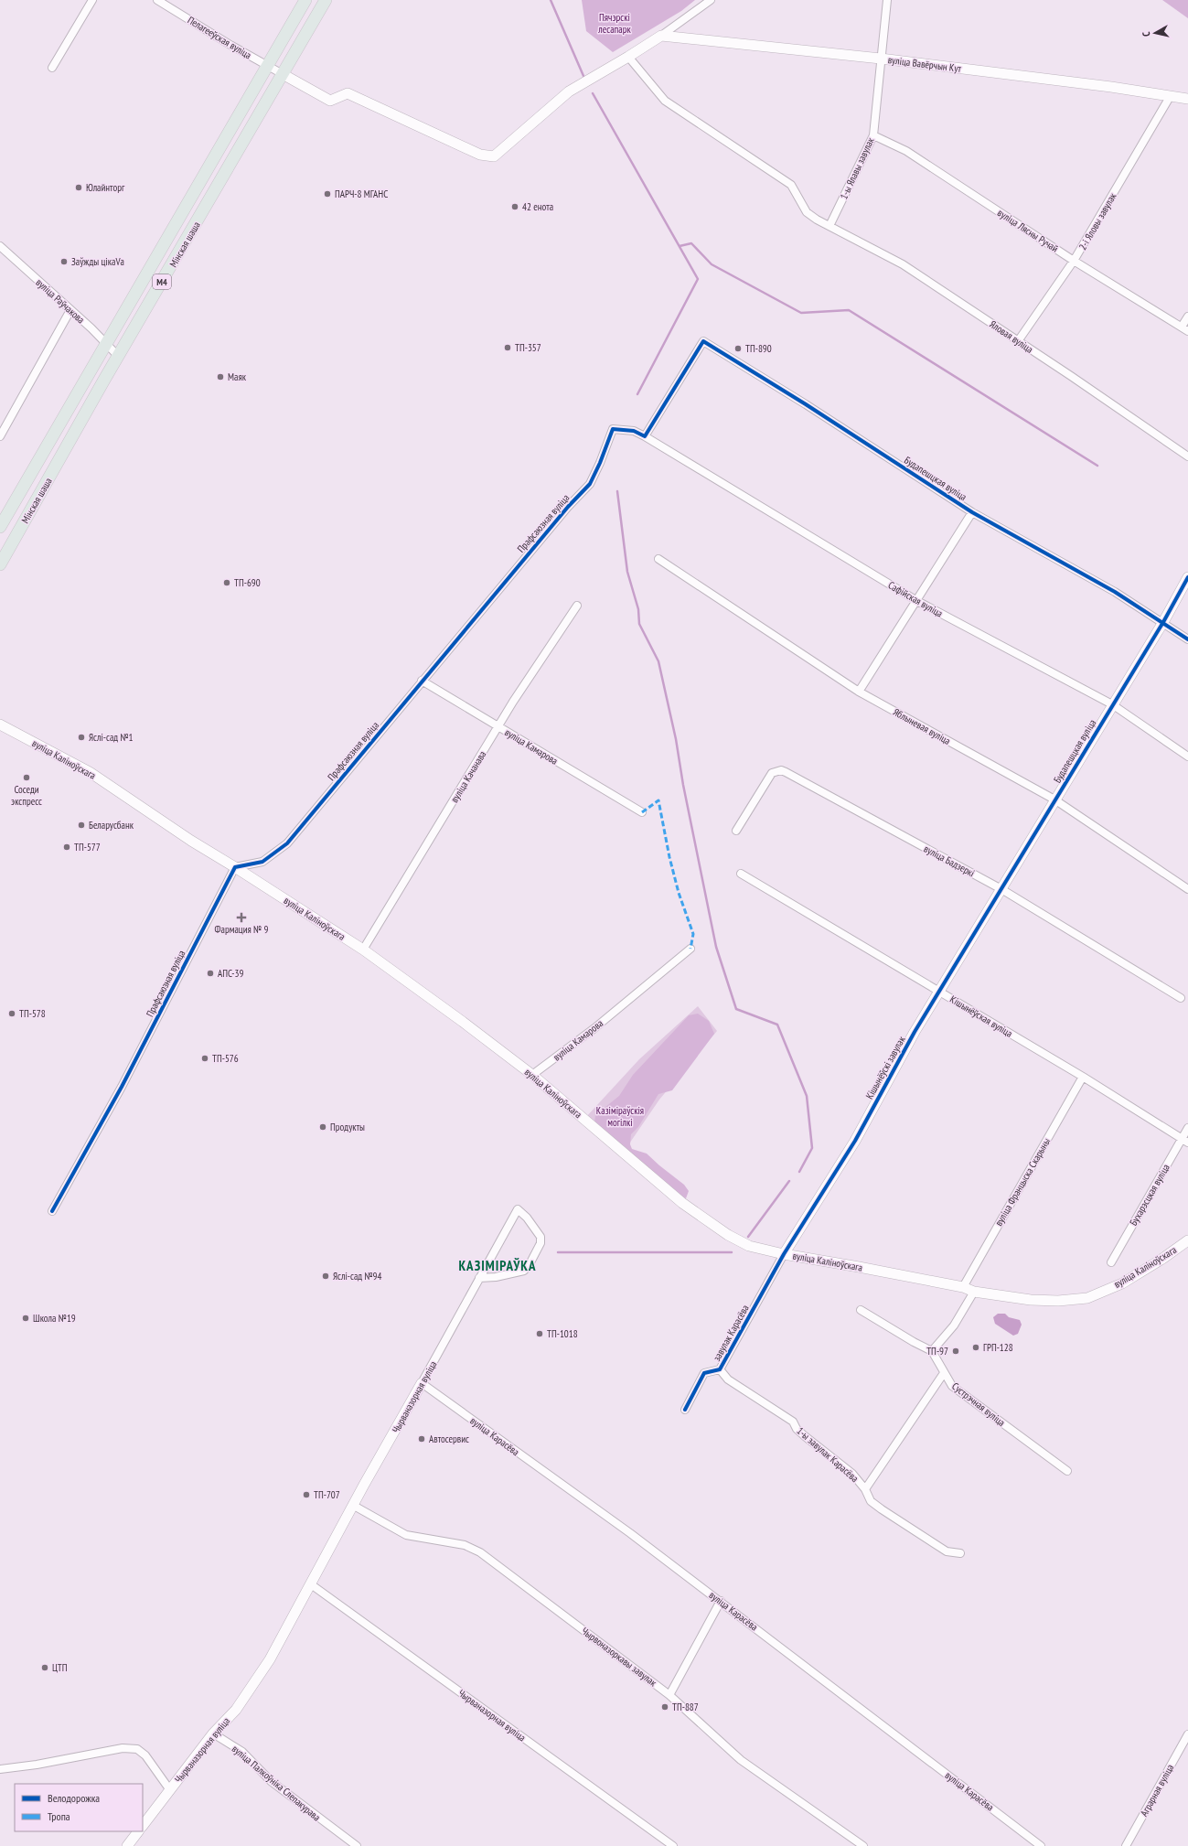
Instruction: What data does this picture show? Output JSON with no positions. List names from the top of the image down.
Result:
{
  "streets": {
    "main road": ["Мінская шаша", "М4"],
    "street": [
      "Пелагееўская вуліца",
      "вуліца Вавёрчын Кут",
      "1-ы Ялавы завулак",
      "2-і Яловы завулак",
      "вуліца Лясны Ручай",
      "вуліца Раўчакова",
      "Яловая вуліца",
      "Будапешцкая вуліца",
      "Прафсаюзная вуліца",
      "Сафійская вуліца",
      "Яблыневая вуліца",
      "вуліца Камарова",
      "вуліца Каліноўскага",
      "вуліца Качанава",
      "вуліца Бадзеркі",
      "Кішынёўская вуліца",
      "Кішынёўскі завулак",
      "вуліца Францыска Скарыны",
      "Бухарэсцкая вуліца",
      "завулак Карасёва",
      "Чырваназорная вуліца",
      "Сустрэчная вуліца",
      "вуліца Карасёва",
      "1-ы завулак Карасёва",
      "Чырвоназоркавы завулак",
      "вуліца Палкоўніка Слепакурава",
      "Аграрная вуліца"
    ]
  },
  "crossings": [
    ["Пелагееўская вуліца", "Мінская шаша"],
    ["вуліца Вавёрчын Кут", "1-ы Ялавы завулак"],
    ["вуліца Вавёрчын Кут", "2-і Яловы завулак"],
    ["1-ы Ялавы завулак", "вуліца Лясны Ручай"],
    ["1-ы Ялавы завулак", "Яловая вуліца"],
    ["2-і Яловы завулак", "вуліца Лясны Ручай"],
    ["2-і Яловы завулак", "Яловая вуліца"],
    ["Мінская шаша", "вуліца Раўчакова"],
    ["Будапешцкая вуліца", "Прафсаюзная вуліца"],
    ["Будапешцкая вуліца", "Сафійская вуліца"],
    ["Будапешцкая вуліца", "Яблыневая вуліца"],
    ["Будапешцкая вуліца", "вуліца Бадзеркі"],
    ["Будапешцкая вуліца", "Кішынёўскі завулак"],
    ["Прафсаюзная вуліца", "Сафійская вуліца"],
    ["Прафсаюзная вуліца", "вуліца Камарова"],
    ["Прафсаюзная вуліца", "вуліца Каліноўскага"],
    ["вуліца Камарова", "вуліца Каліноўскага"],
    ["вуліца Камарова", "вуліца Качанава"],
    ["вуліца Каліноўскага", "вуліца Качанава"],
    ["вуліца Каліноўскага", "Кішынёўскі завулак"],
    ["вуліца Каліноўскага", "вуліца Францыска Скарыны"],
    ["вуліца Каліноўскага", "завулак Карасёва"],
    ["вуліца Бадзеркі", "Кішынёўскі завулак"],
    ["Кішынёўская вуліца", "Кішынёўскі завулак"],
    ["Кішынёўская вуліца", "вуліца Францыска Скарыны"],
    ["Кішынёўская вуліца", "Бухарэсцкая вуліца"],
    ["Кішынёўскі завулак", "завулак Карасёва"],
    ["завулак Карасёва", "1-ы завулак Карасёва"],
    ["Чырваназорная вуліца", "вуліца Карасёва"],
    ["Чырваназорная вуліца", "Чырвоназоркавы завулак"],
    ["Чырваназорная вуліца", "вуліца Палкоўніка Слепакурава"],
    ["Сустрэчная вуліца", "1-ы завулак Карасёва"]
  ],
  "districts": ["КАЗІМІРАЎКА"],
  "parks": ["Пячэрскі лесапарк", "Казіміраўскія могілкі"],
  "places": {
    "other": [
      "Юлайнторг",
      "ПАРЧ-8 МГАНС",
      "42 енота",
      "Заўжды цікаVа",
      "ТП-357",
      "ТП-890",
      "Маяк",
      "ТП-690",
      "Яслі-сад №1",
      "Соседи экспресс",
      "Беларусбанк",
      "ТП-577",
      "АПС-39",
      "ТП-578",
      "ТП-576",
      "Продукты",
      "Яслі-сад №94",
      "Школа №19",
      "ТП-1018",
      "ГРП-128",
      "ТП-97",
      "Автосервис",
      "ТП-707",
      "ЦТП",
      "ТП-887"
    ],
    "health": ["Фармация № 9"]
  },
  "legend": ["Велодорожка", "Тропа"],
  "north": "left"
}
